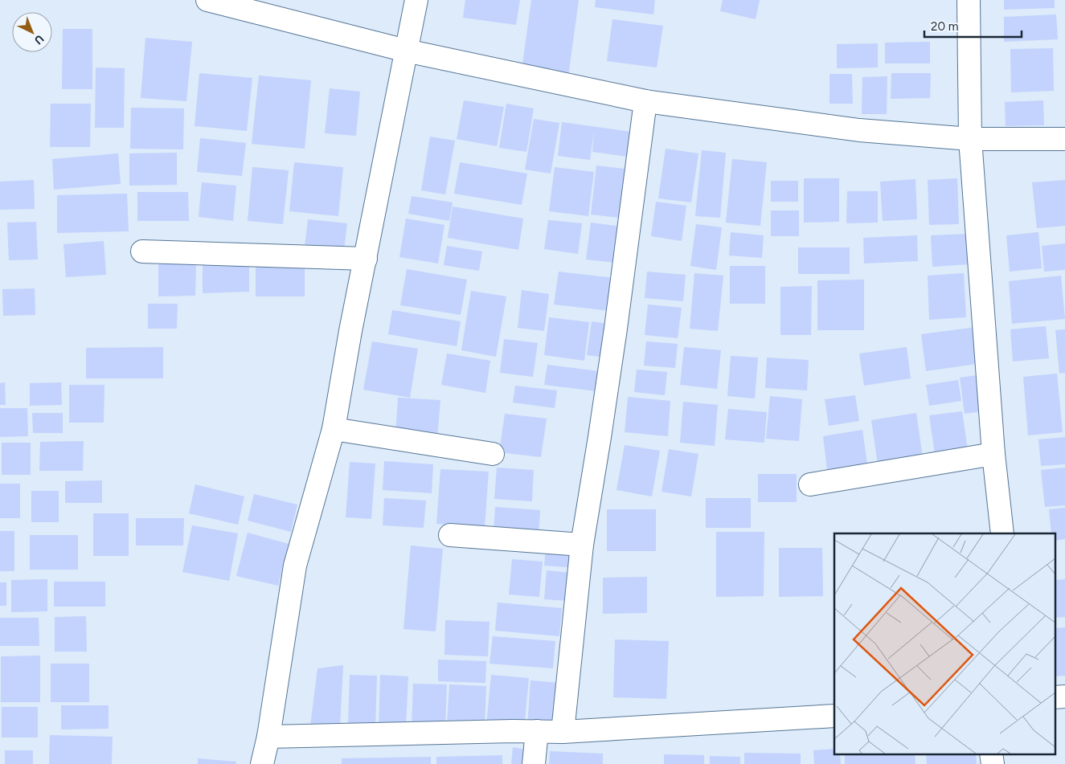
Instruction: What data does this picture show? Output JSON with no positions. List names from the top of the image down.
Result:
{
  "scale_bar": "20 m",
  "north": "bottom right"
}
